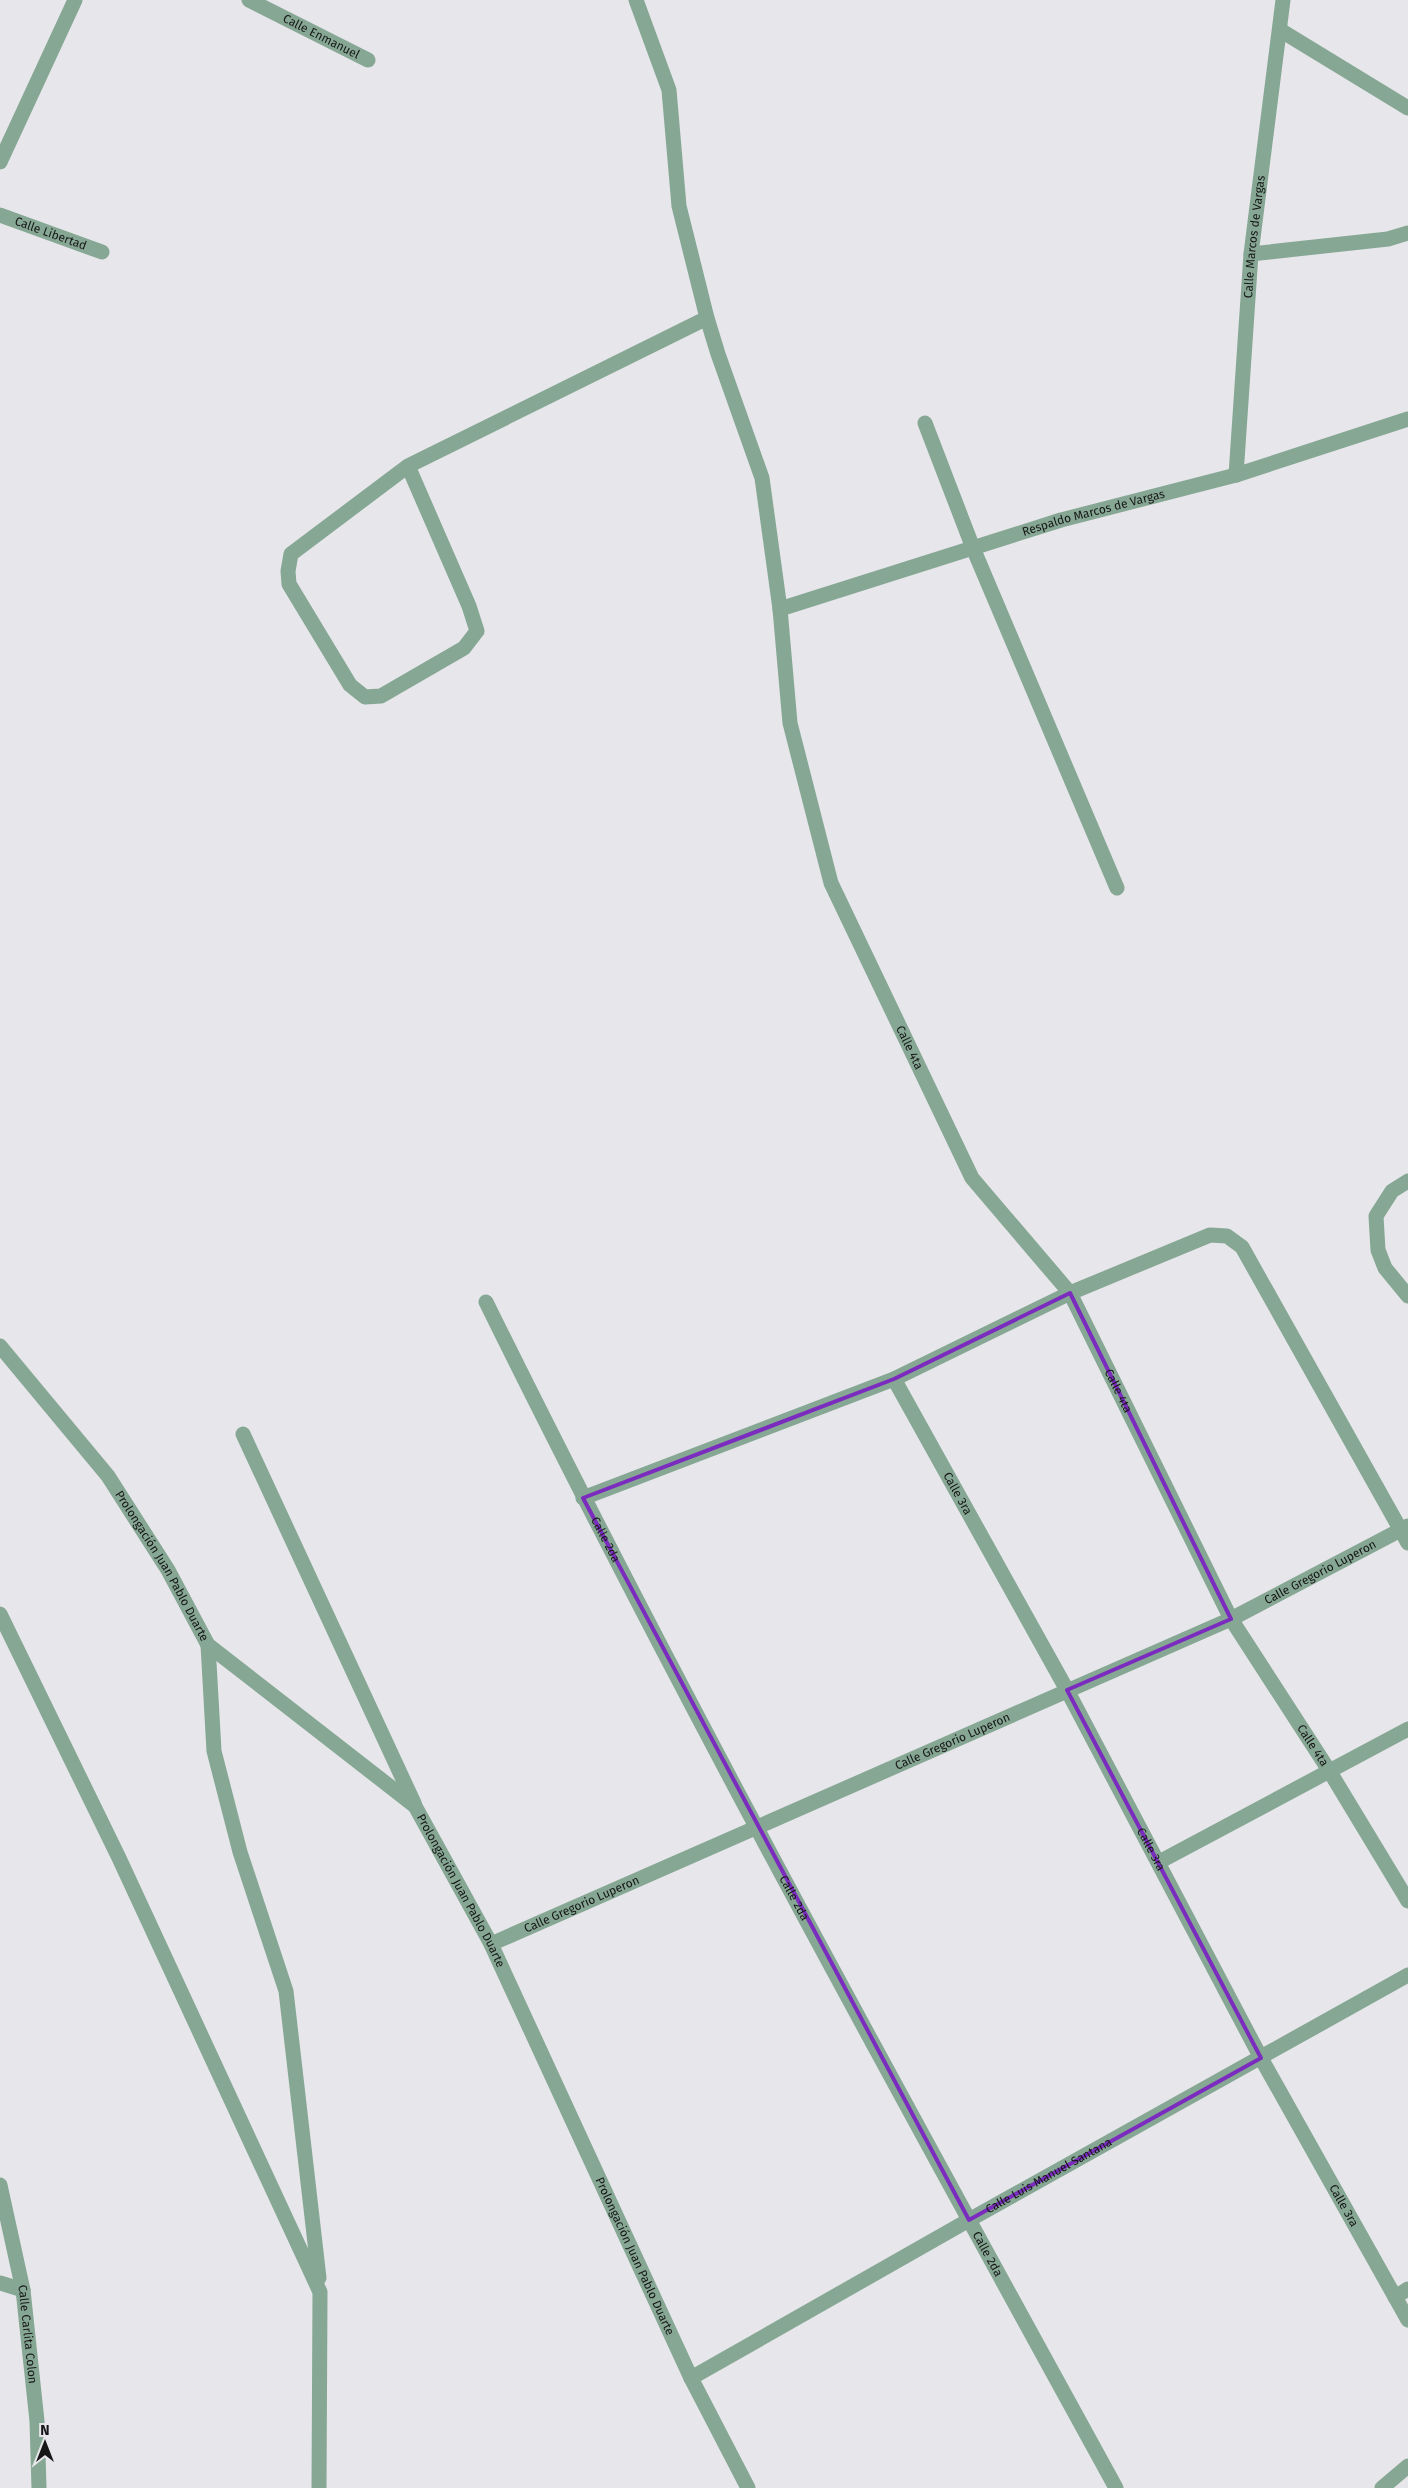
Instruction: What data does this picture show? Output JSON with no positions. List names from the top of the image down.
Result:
{
  "streets": {
    "street": [
      "Calle Enmanuel",
      "Calle Libertad",
      "Calle Marcos de Vargas",
      "Respaldo Marcos de Vargas",
      "Calle 4ta",
      "Calle 3ra",
      "Calle 2da",
      "Prolongación Juan Pablo Duarte",
      "Calle Gregorio Luperon",
      "Calle Luis Manuel Santana",
      "Calle Carlita Colon"
    ]
  },
  "crossings": [
    ["Calle Marcos de Vargas", "Respaldo Marcos de Vargas"],
    ["Respaldo Marcos de Vargas", "Calle 4ta"],
    ["Calle 4ta", "Calle Gregorio Luperon"],
    ["Calle 3ra", "Calle Gregorio Luperon"],
    ["Calle 3ra", "Calle Luis Manuel Santana"],
    ["Calle 2da", "Calle Gregorio Luperon"],
    ["Calle 2da", "Calle Luis Manuel Santana"],
    ["Prolongación Juan Pablo Duarte", "Calle Gregorio Luperon"],
    ["Prolongación Juan Pablo Duarte", "Calle Luis Manuel Santana"]
  ],
  "north": "top"
}
